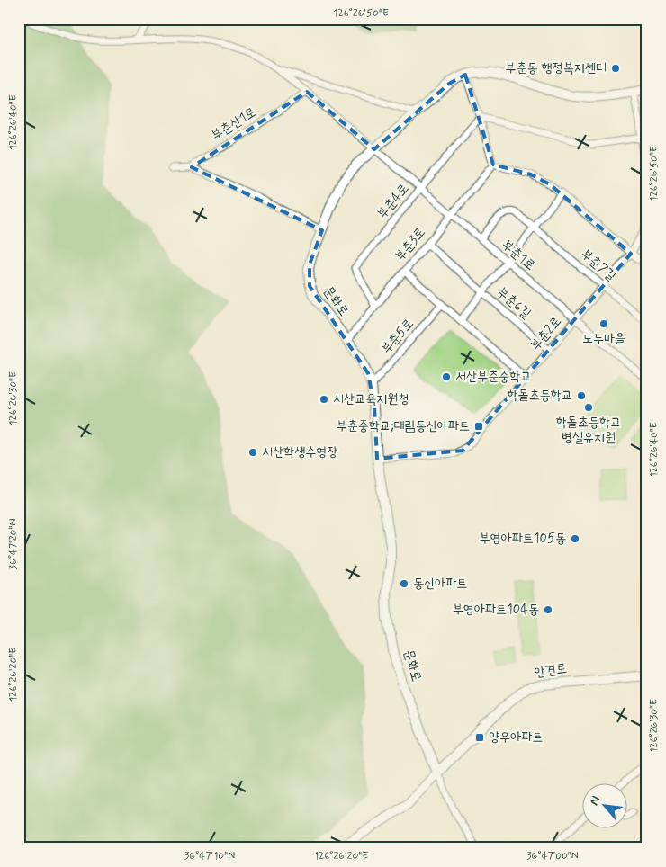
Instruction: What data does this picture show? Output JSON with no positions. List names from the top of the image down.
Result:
{
  "streets": {
    "street": [
      "부춘산1로",
      "부춘4로",
      "부춘3로",
      "부춘1로",
      "부춘7길",
      "문화로",
      "부춘6길",
      "부춘2로",
      "부춘5로",
      "안견로"
    ]
  },
  "crossings": [
    ["부춘4로", "부춘3로"],
    ["부춘4로", "부춘1로"],
    ["부춘3로", "부춘1로"],
    ["부춘3로", "문화로"],
    ["부춘3로", "부춘6길"],
    ["부춘1로", "부춘7길"],
    ["부춘1로", "문화로"],
    ["부춘1로", "부춘6길"],
    ["부춘1로", "부춘2로"],
    ["부춘7길", "부춘2로"],
    ["문화로", "부춘2로"],
    ["문화로", "부춘5로"],
    ["문화로", "안견로"],
    ["부춘6길", "부춘2로"]
  ],
  "places": {
    "other": [
      "부춘동 행정복지센터",
      "도누마을",
      "서산부춘중학교",
      "학돌초등학교",
      "서산교육지원청",
      "학돌초등학교 병설유치원",
      "서산학생수영장",
      "부영아파트105동",
      "동신아파트",
      "부영아파트104동"
    ],
    "transit": ["부춘중학교;대림동신아파트", "양우아파트"]
  },
  "north": "top left",
  "coordinates": [
    "126°26'50\"E",
    "126°26'40\"E",
    "126°26'30\"E",
    "36°47'20\"N",
    "126°26'20\"E",
    "36°47'10\"N",
    "36°47'00\"N"
  ]
}
